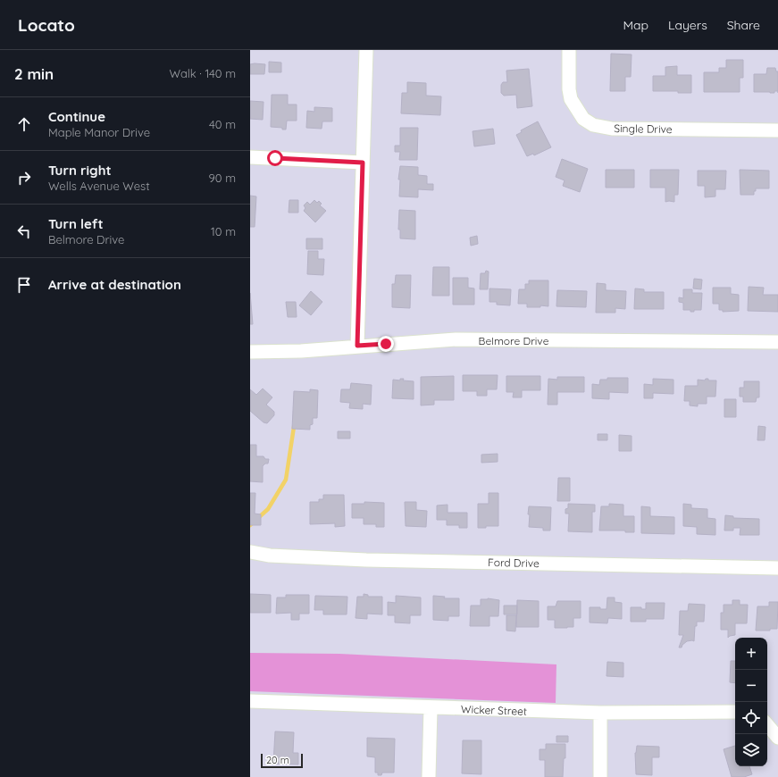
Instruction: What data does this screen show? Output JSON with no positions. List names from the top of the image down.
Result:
{
  "streets": {
    "street": [
      "Single Drive",
      "Belmore Drive",
      "Ford Drive",
      "Wicker Street"
    ]
  },
  "scale_bar": "20 m",
  "page": {
    "header": "Locato",
    "nav": ["Map", "Layers", "Share"],
    "heading": ["2 min", "Walk · 140 m"],
    "list": [
      ["Continue", "Maple Manor Drive", "40 m"],
      ["Turn right", "Wells Avenue West", "90 m"],
      ["Turn left", "Belmore Drive", "10 m"],
      "Arrive at destination"
    ],
    "map_buttons": ["+", "−"],
    "scale": "20 m"
  }
}
